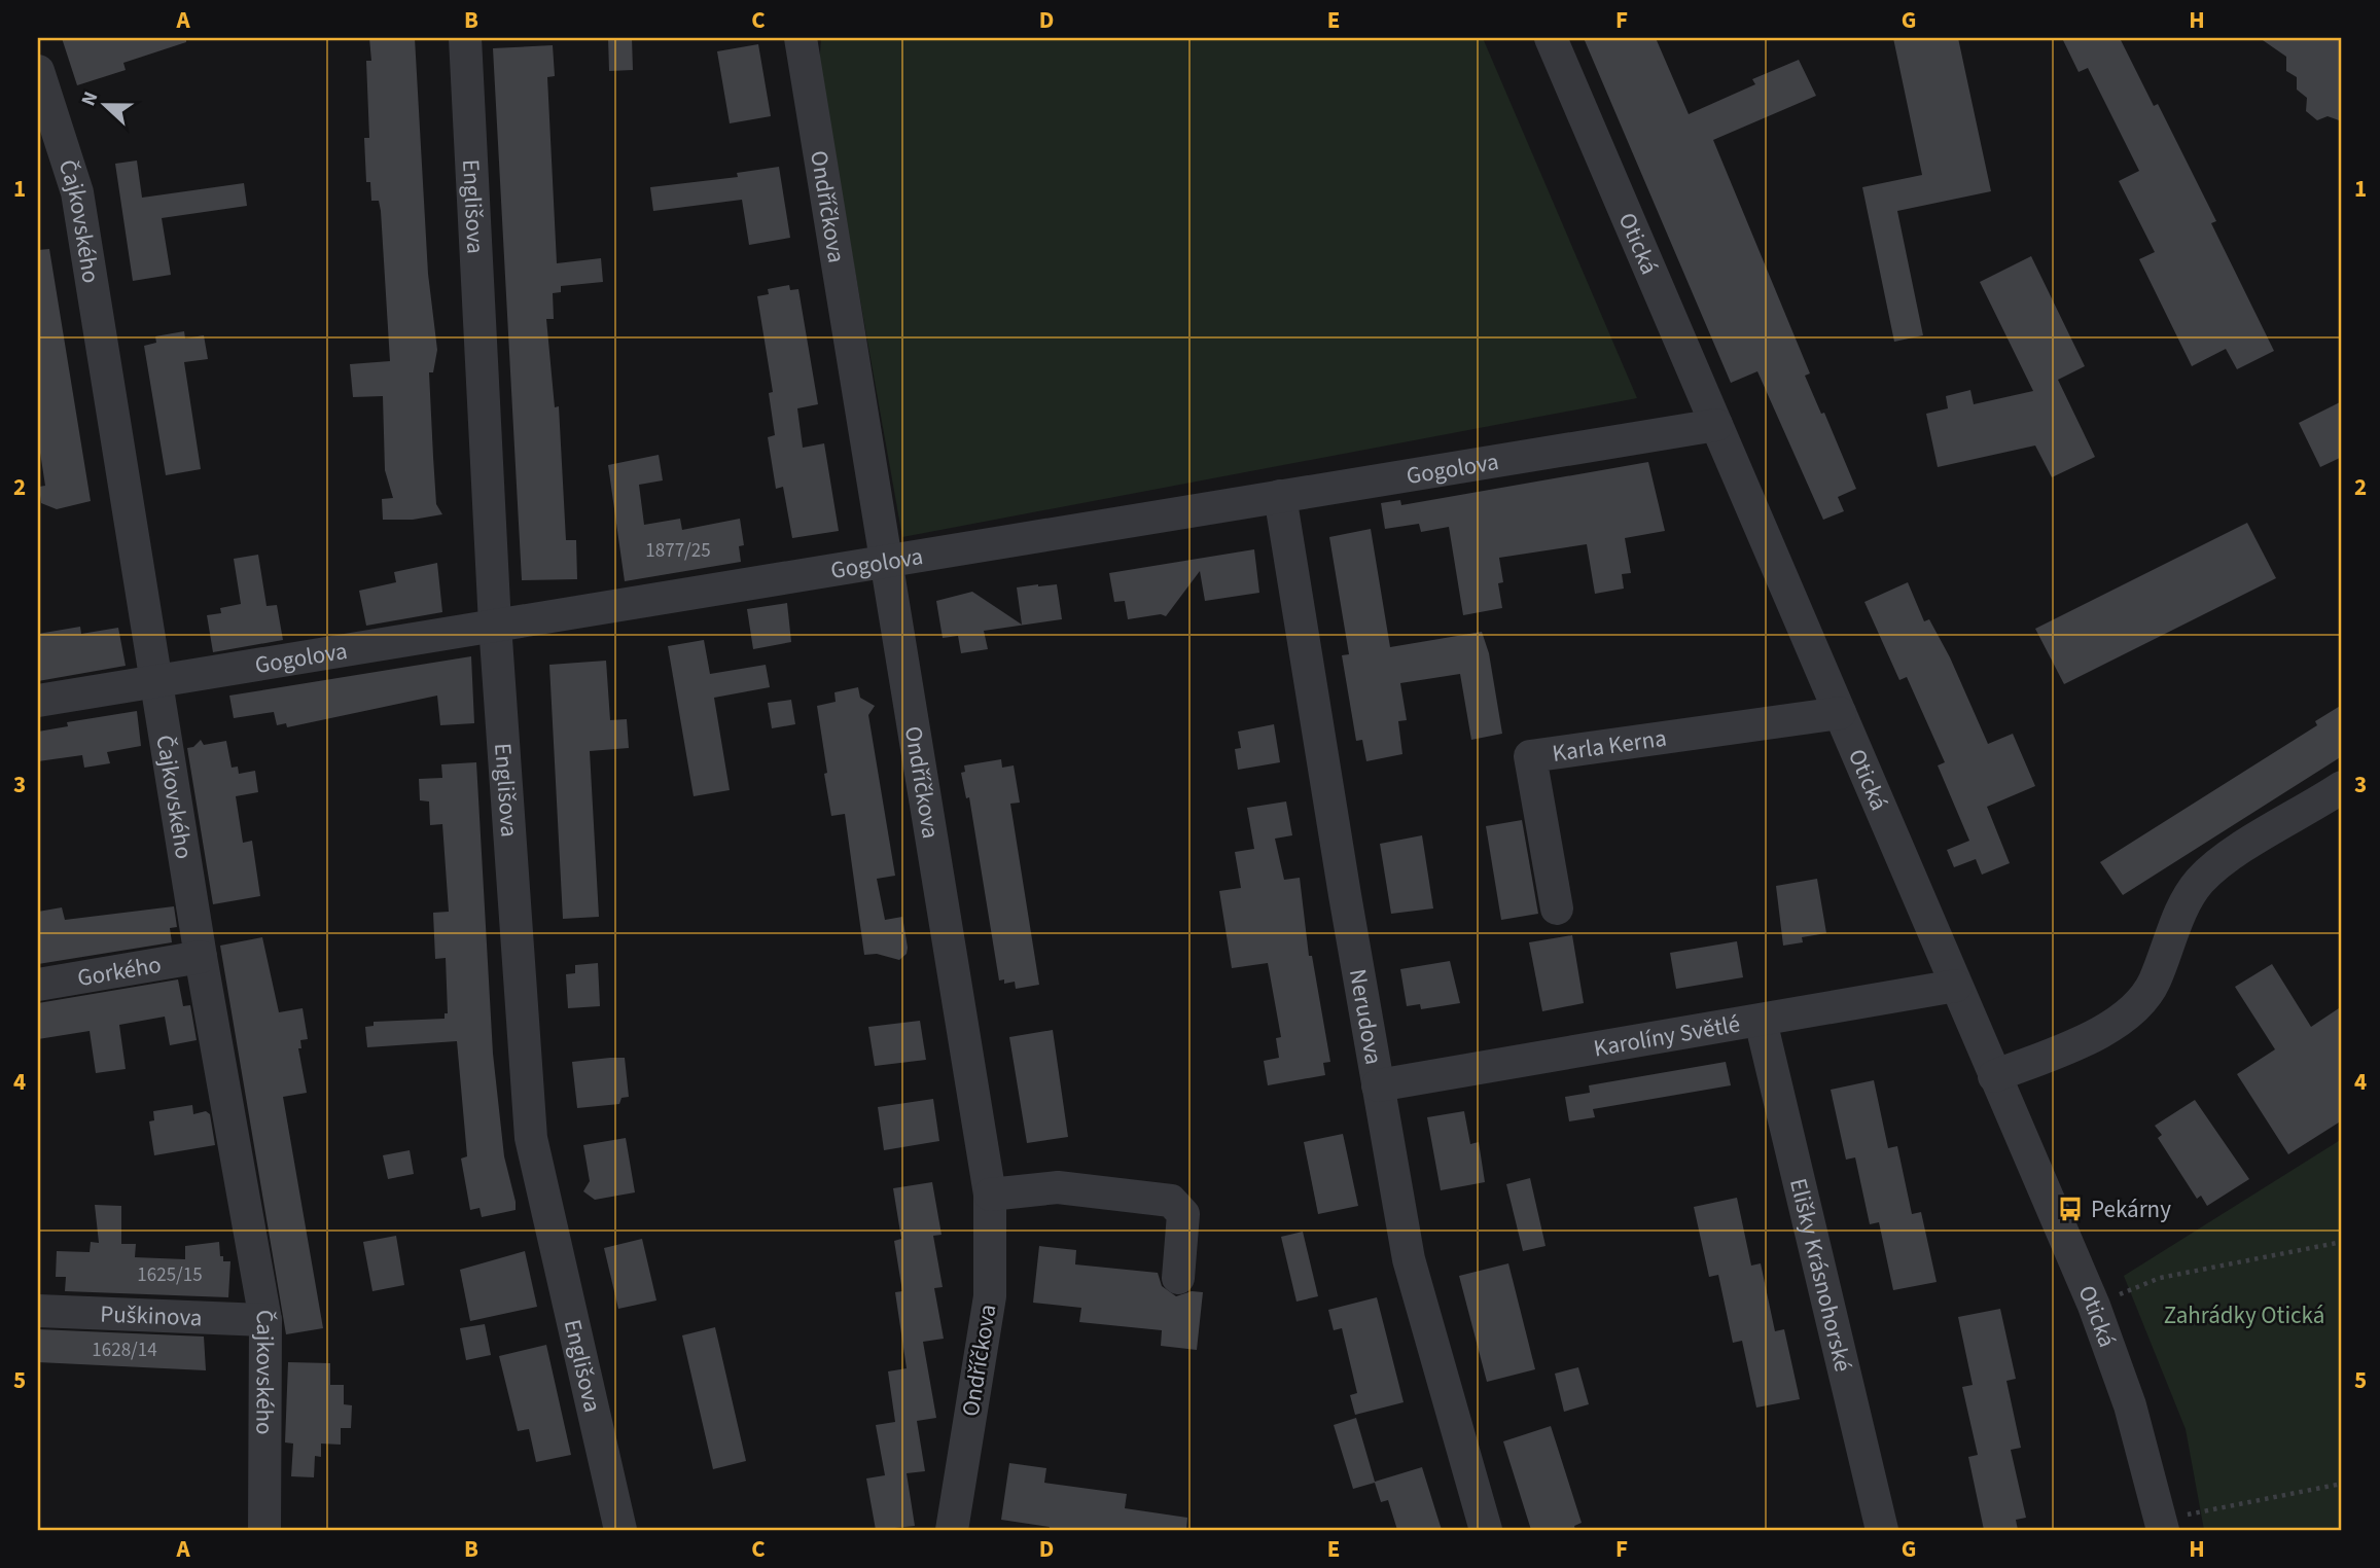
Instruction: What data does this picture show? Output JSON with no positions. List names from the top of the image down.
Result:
{
  "streets": {
    "street": [
      "Englišova",
      "Ondříčkova",
      "Čajkovského",
      "Otická",
      "Gogolova",
      "Karla Kerna",
      "Gorkého",
      "Nerudova",
      "Karolíny Světlé",
      "Elišky Krásnohorské",
      "Puškinova"
    ]
  },
  "crossings": [
    ["Englišova", "Gogolova"],
    ["Ondříčkova", "Gogolova"],
    ["Čajkovského", "Gogolova"],
    ["Čajkovského", "Gorkého"],
    ["Čajkovského", "Puškinova"],
    ["Otická", "Gogolova"],
    ["Otická", "Karla Kerna"],
    ["Otická", "Karolíny Světlé"],
    ["Gogolova", "Nerudova"],
    ["Nerudova", "Karolíny Světlé"],
    ["Karolíny Světlé", "Elišky Krásnohorské"]
  ],
  "parks": ["Zahrádky Otická"],
  "places": {
    "bus stop": ["Pekárny"]
  },
  "house_numbers": ["1877/25", "1625/15", "1628/14"],
  "north": "left",
  "grid": {
    "columns": [
      "A",
      "B",
      "C",
      "D",
      "E",
      "F",
      "G",
      "H"
    ],
    "rows": [
      "1",
      "2",
      "3",
      "4",
      "5"
    ]
  }
}
